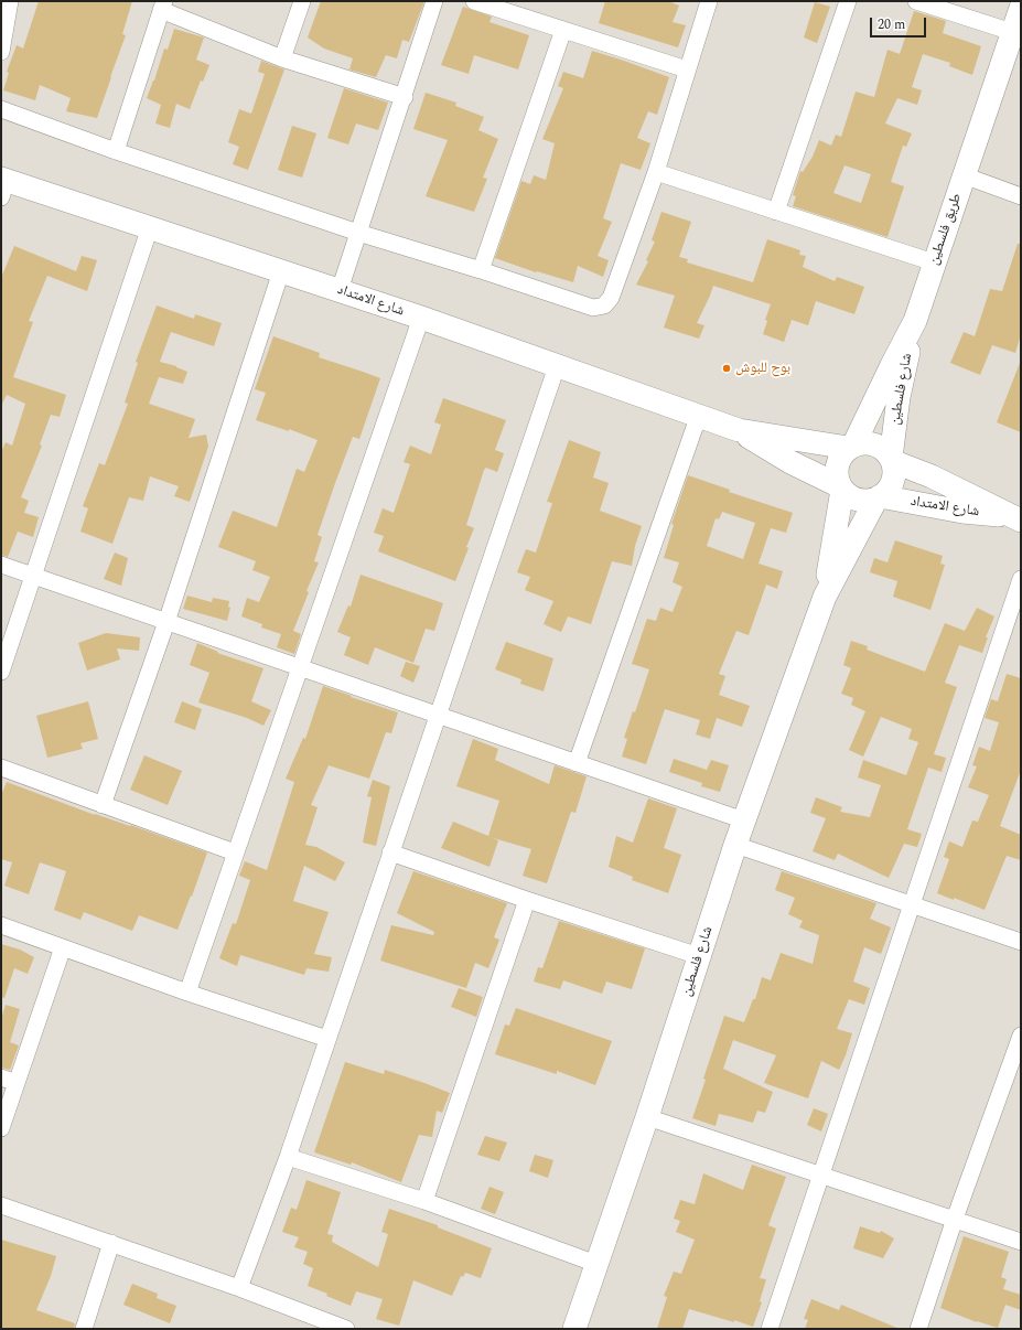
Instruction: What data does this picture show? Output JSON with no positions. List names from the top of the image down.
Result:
{
  "streets": {
    "street": ["طريق فلسطين", "شارع الامتداد", "شارع فلسطين"]
  },
  "crossings": [
    ["طريق فلسطين", "شارع الامتداد"],
    ["طريق فلسطين", "شارع فلسطين"],
    ["شارع الامتداد", "شارع فلسطين"]
  ],
  "places": ["بوح للبوش"],
  "scale_bar": "20 m"
}
